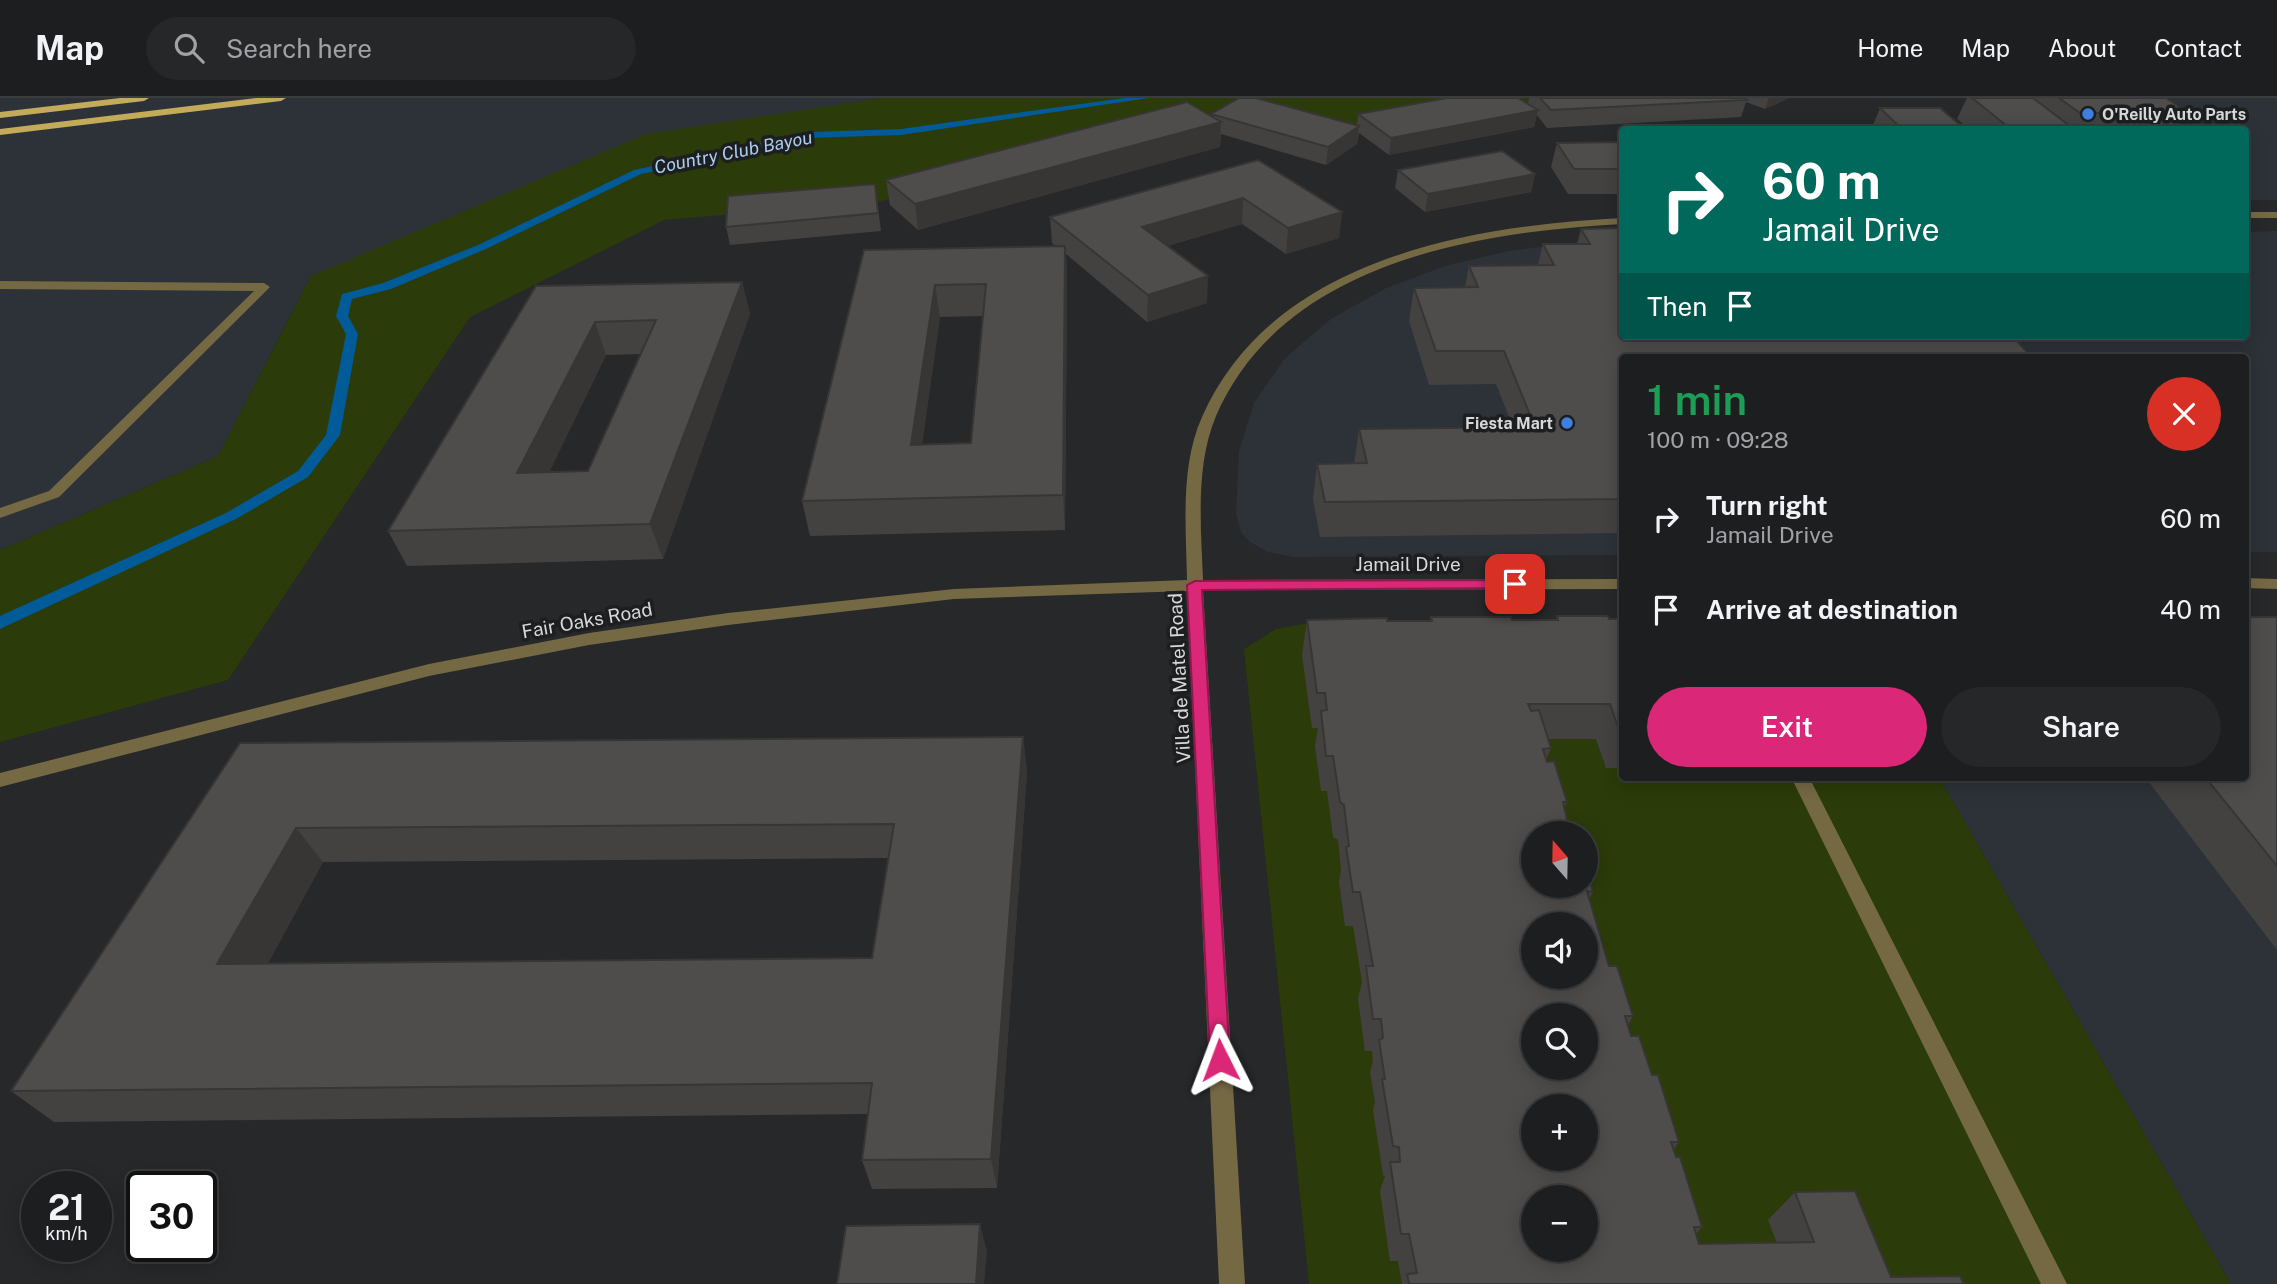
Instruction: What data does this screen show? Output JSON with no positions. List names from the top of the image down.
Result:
{
  "streets": {
    "street": ["Jamail Drive", "Fair Oaks Road", "Villa de Matel Road"]
  },
  "crossings": [
    ["Jamail Drive", "Fair Oaks Road"],
    ["Jamail Drive", "Villa de Matel Road"],
    ["Fair Oaks Road", "Villa de Matel Road"]
  ],
  "water": ["Country Club Bayou"],
  "places": ["O'Reilly Auto Parts", "Fiesta Mart"],
  "north": "top",
  "page": {
    "header": "Map",
    "search": "Search here",
    "nav": [
      "Home",
      "Map",
      "About",
      "Contact"
    ],
    "turn": ["60 m", "Jamail Drive"],
    "then": "Then",
    "heading": ["1 min", "100 m · 09:28"],
    "list": [
      {
        "name": "Turn right",
        "note": "Jamail Drive",
        "value": "60 m"
      },
      {
        "name": "Arrive at destination",
        "value": "40 m"
      }
    ],
    "buttons": ["Exit", "Share"],
    "map_buttons": ["+", "−"],
    "speed": "21 km/h",
    "limit": "30"
  }
}
